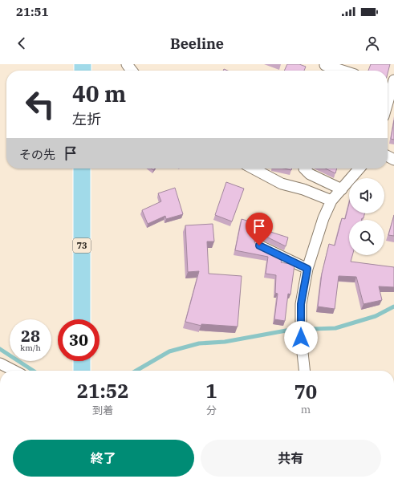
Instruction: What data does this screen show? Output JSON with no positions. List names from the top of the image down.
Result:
{
  "streets": {
    "main road": ["73"]
  },
  "page": {
    "status": "21:51",
    "header": "Beeline",
    "turn": ["40 m", "左折"],
    "then": "その先",
    "speed": "28 km/h",
    "limit": "30",
    "eta": [
      "21:52",
      "到着",
      "1",
      "分",
      "70",
      "m"
    ],
    "buttons": ["終了", "共有"]
  }
}
